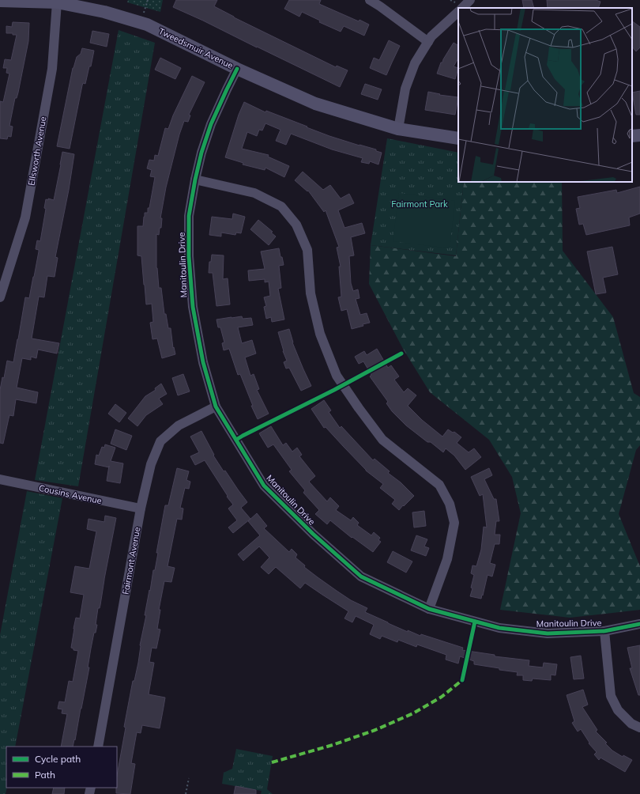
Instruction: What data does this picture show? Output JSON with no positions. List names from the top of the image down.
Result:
{
  "streets": {
    "street": [
      "Tweedsmuir Avenue",
      "Ellsworth Avenue",
      "Manitoulin Drive",
      "Cousins Avenue",
      "Fairmont Avenue"
    ]
  },
  "crossings": [
    ["Tweedsmuir Avenue", "Ellsworth Avenue"],
    ["Tweedsmuir Avenue", "Manitoulin Drive"],
    ["Manitoulin Drive", "Fairmont Avenue"],
    ["Cousins Avenue", "Fairmont Avenue"]
  ],
  "parks": ["Fairmont Park"],
  "legend": ["Cycle path", "Path"]
}
